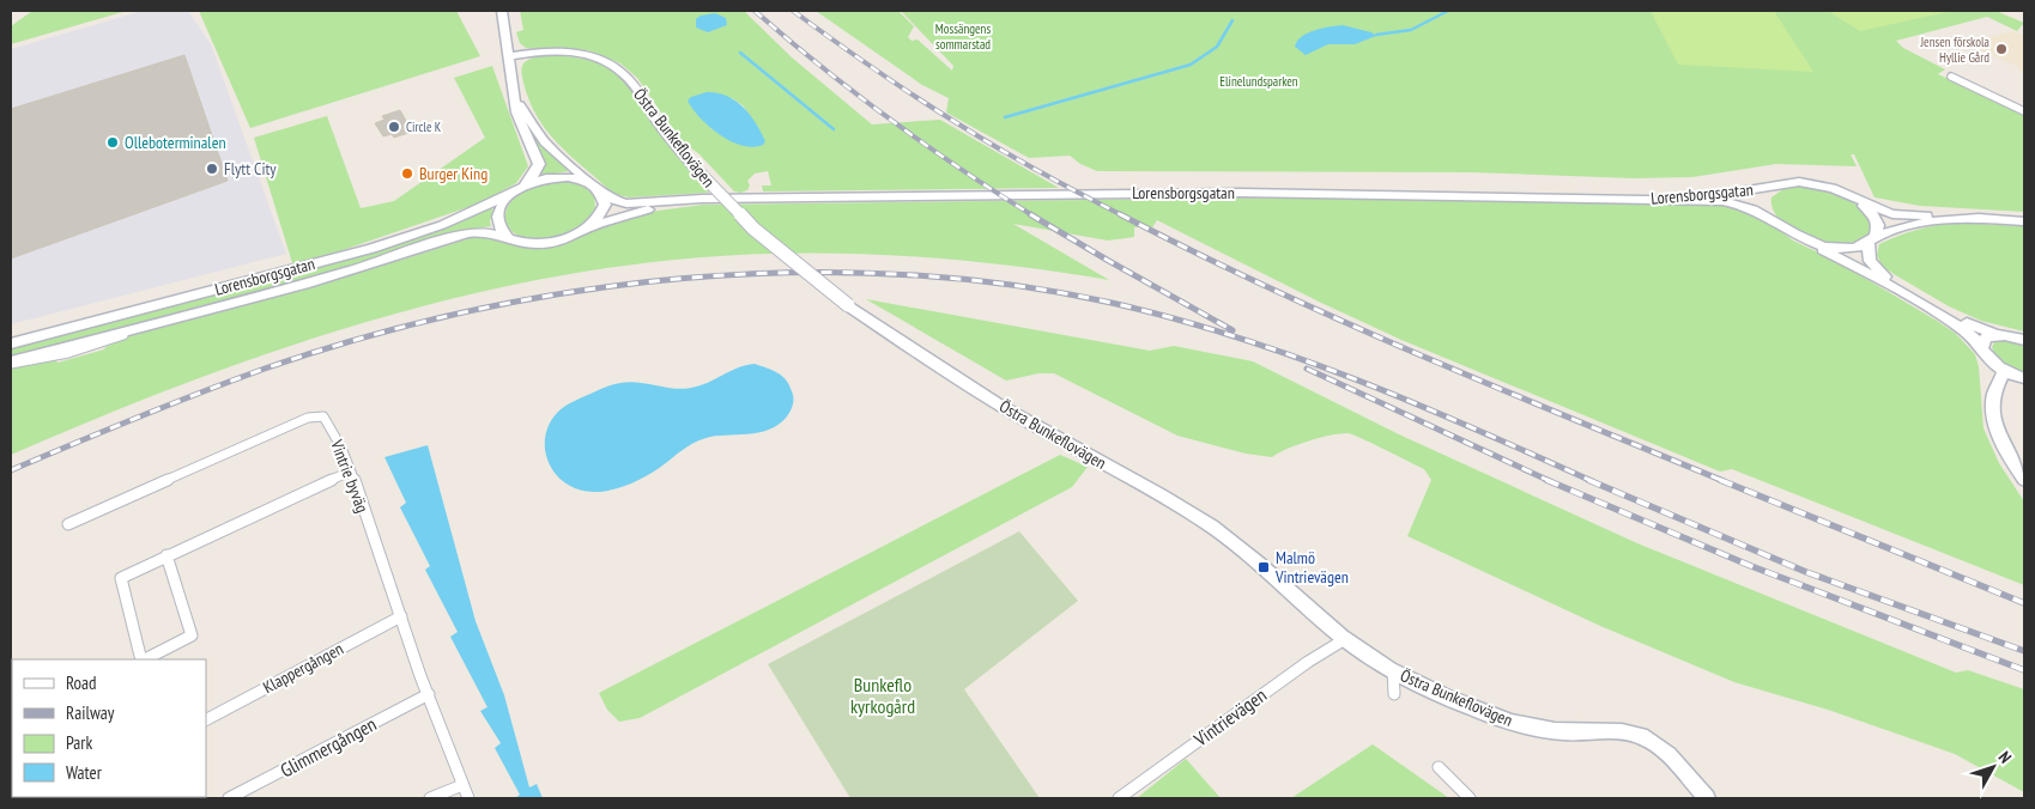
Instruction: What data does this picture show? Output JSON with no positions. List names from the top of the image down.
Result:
{
  "streets": {
    "main road": ["Östra Bunkeflovägen", "Lorensborgsgatan"],
    "street": [
      "Vintrie byväg",
      "Klappergången",
      "Vintrievägen",
      "Glimmergången"
    ]
  },
  "crossings": [
    ["Östra Bunkeflovägen", "Vintrievägen"],
    ["Vintrie byväg", "Klappergången"],
    ["Vintrie byväg", "Glimmergången"]
  ],
  "parks": ["Mossängens sommarstad", "Elinelundsparken", "Bunkeflo kyrkogård"],
  "places": {
    "other": [
      "Jensen förskola Hyllie Gård",
      "Circle K",
      "Olleboterminalen",
      "Flytt City",
      "Burger King"
    ],
    "transit": ["Malmö Vintrievägen"]
  },
  "legend": [
    "Road",
    "Railway",
    "Park",
    "Water"
  ],
  "north": "top right"
}
